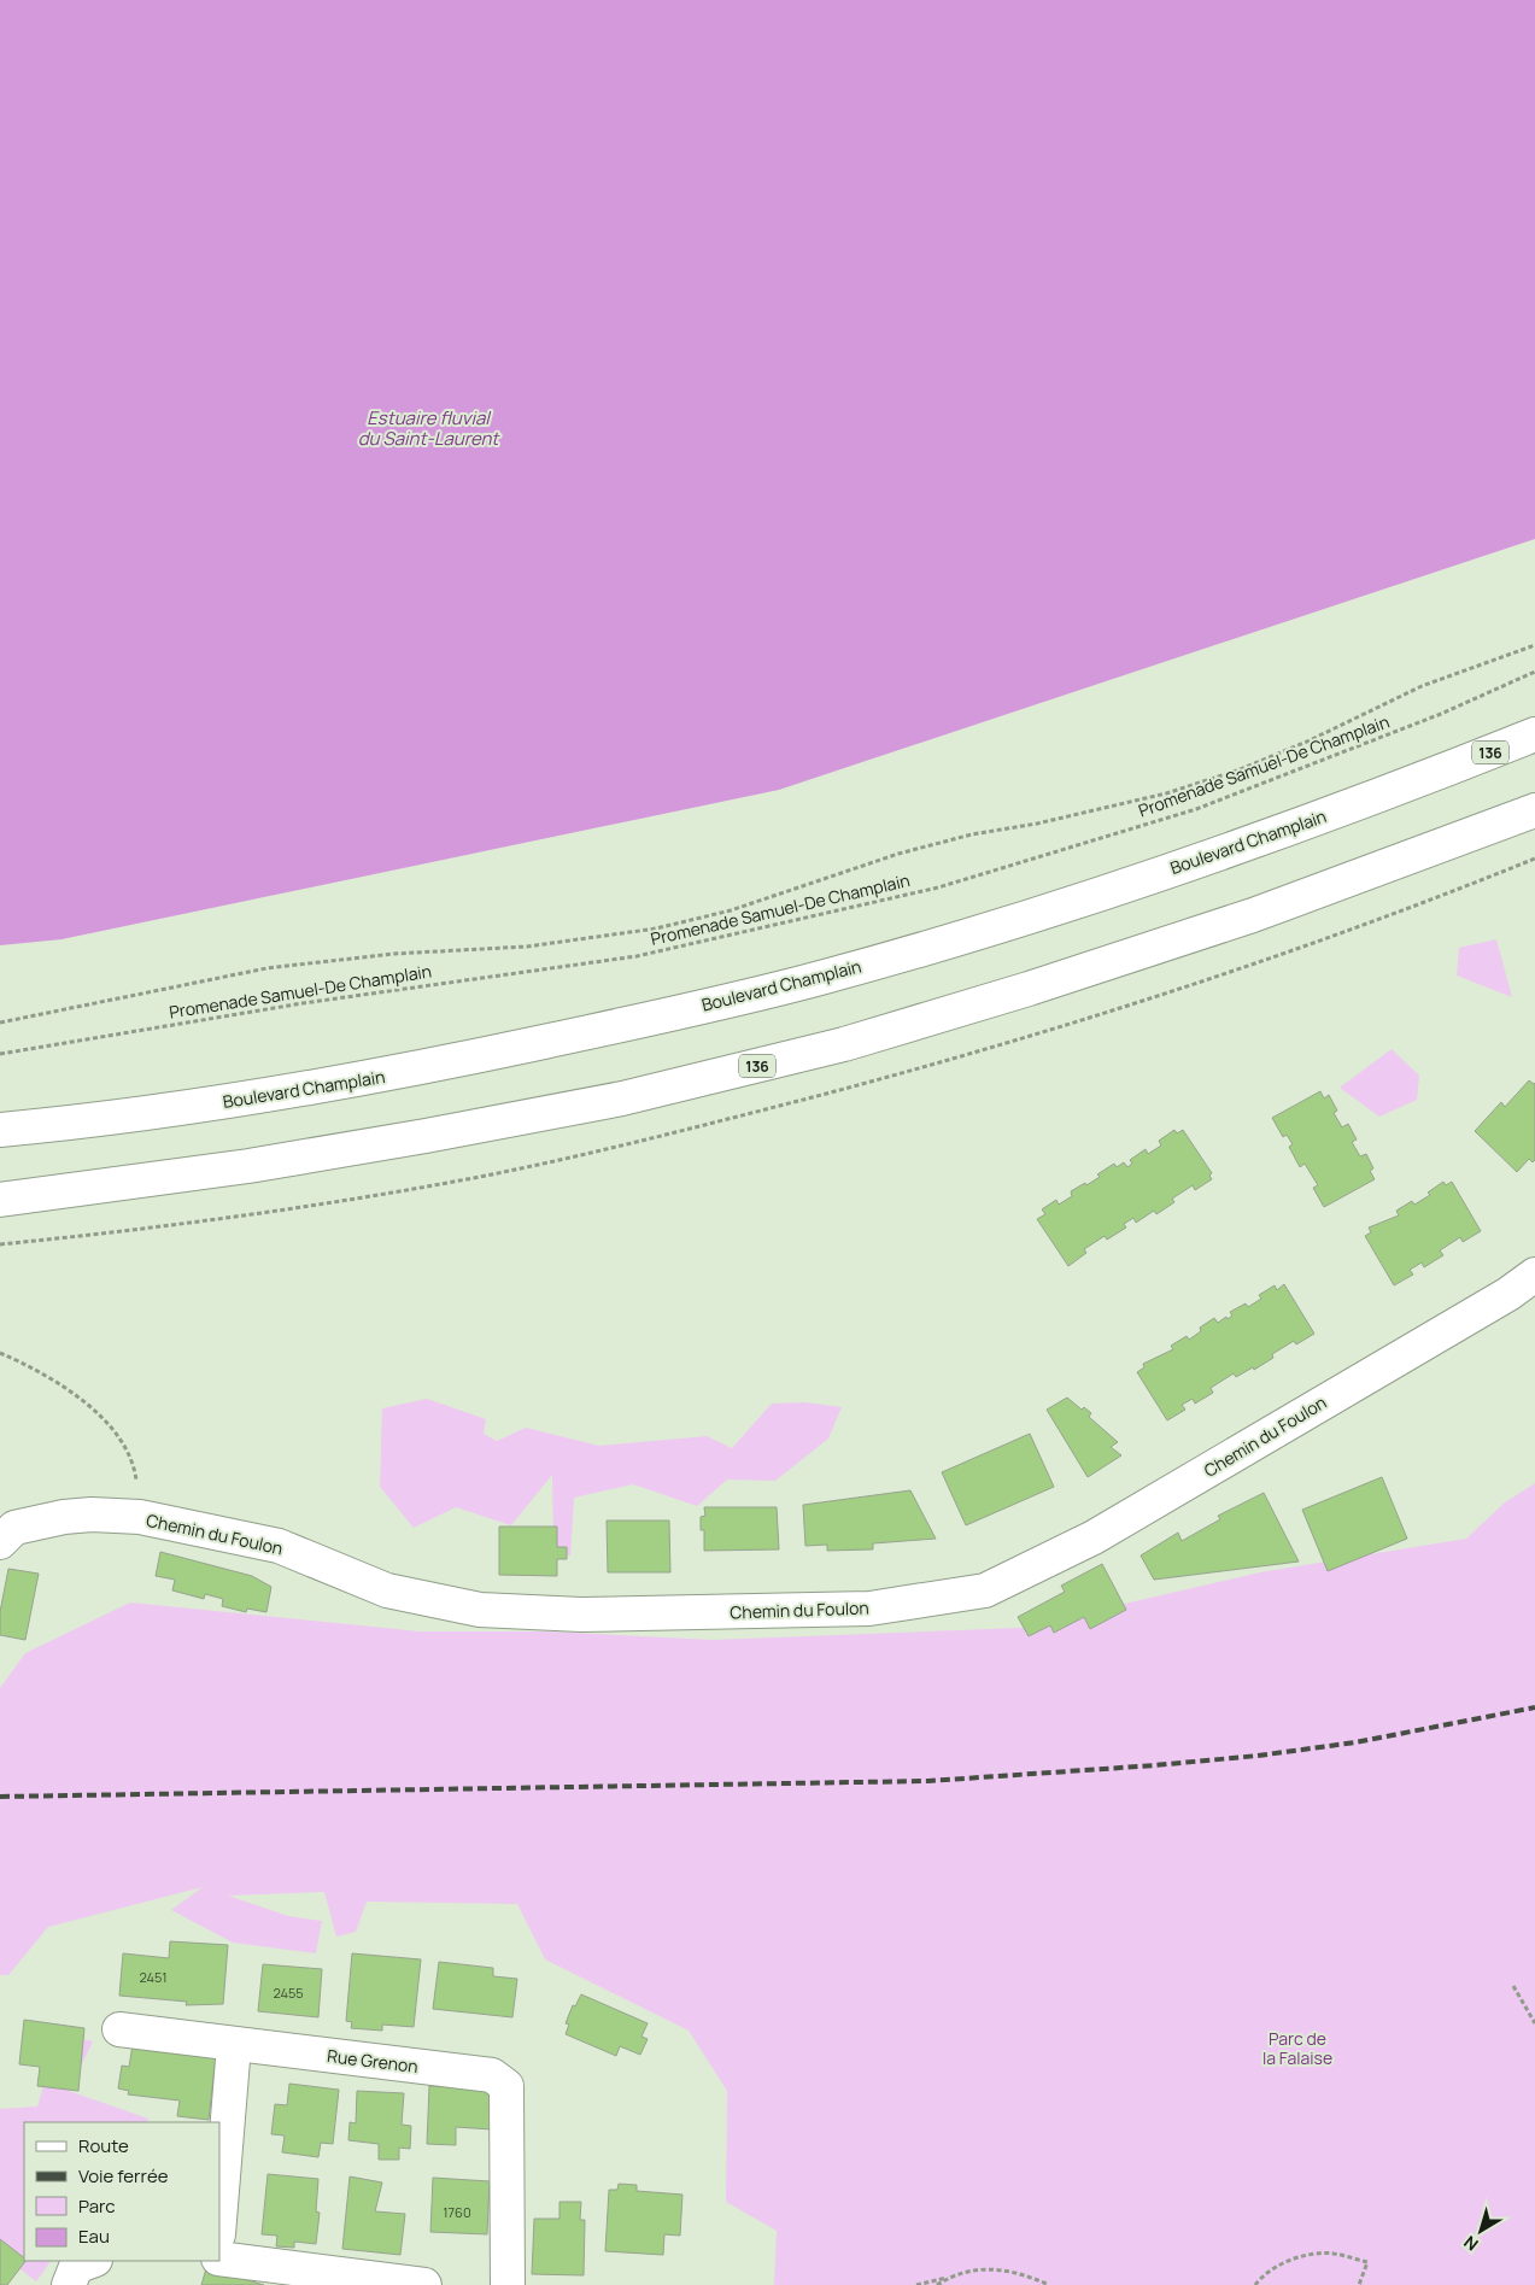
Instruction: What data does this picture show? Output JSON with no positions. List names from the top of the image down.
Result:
{
  "streets": {
    "main road": [
      "136",
      "Boulevard Champlain",
      "Chemin du Foulon",
      "Rue Grenon"
    ],
    "path": ["Promenade Samuel-De Champlain"]
  },
  "water": ["Estuaire fluvial du Saint-Laurent"],
  "parks": ["Parc de la Falaise"],
  "house_numbers": ["2451", "2455", "1760"],
  "legend": [
    "Route",
    "Voie ferrée",
    "Parc",
    "Eau"
  ],
  "north": "bottom left"
}
